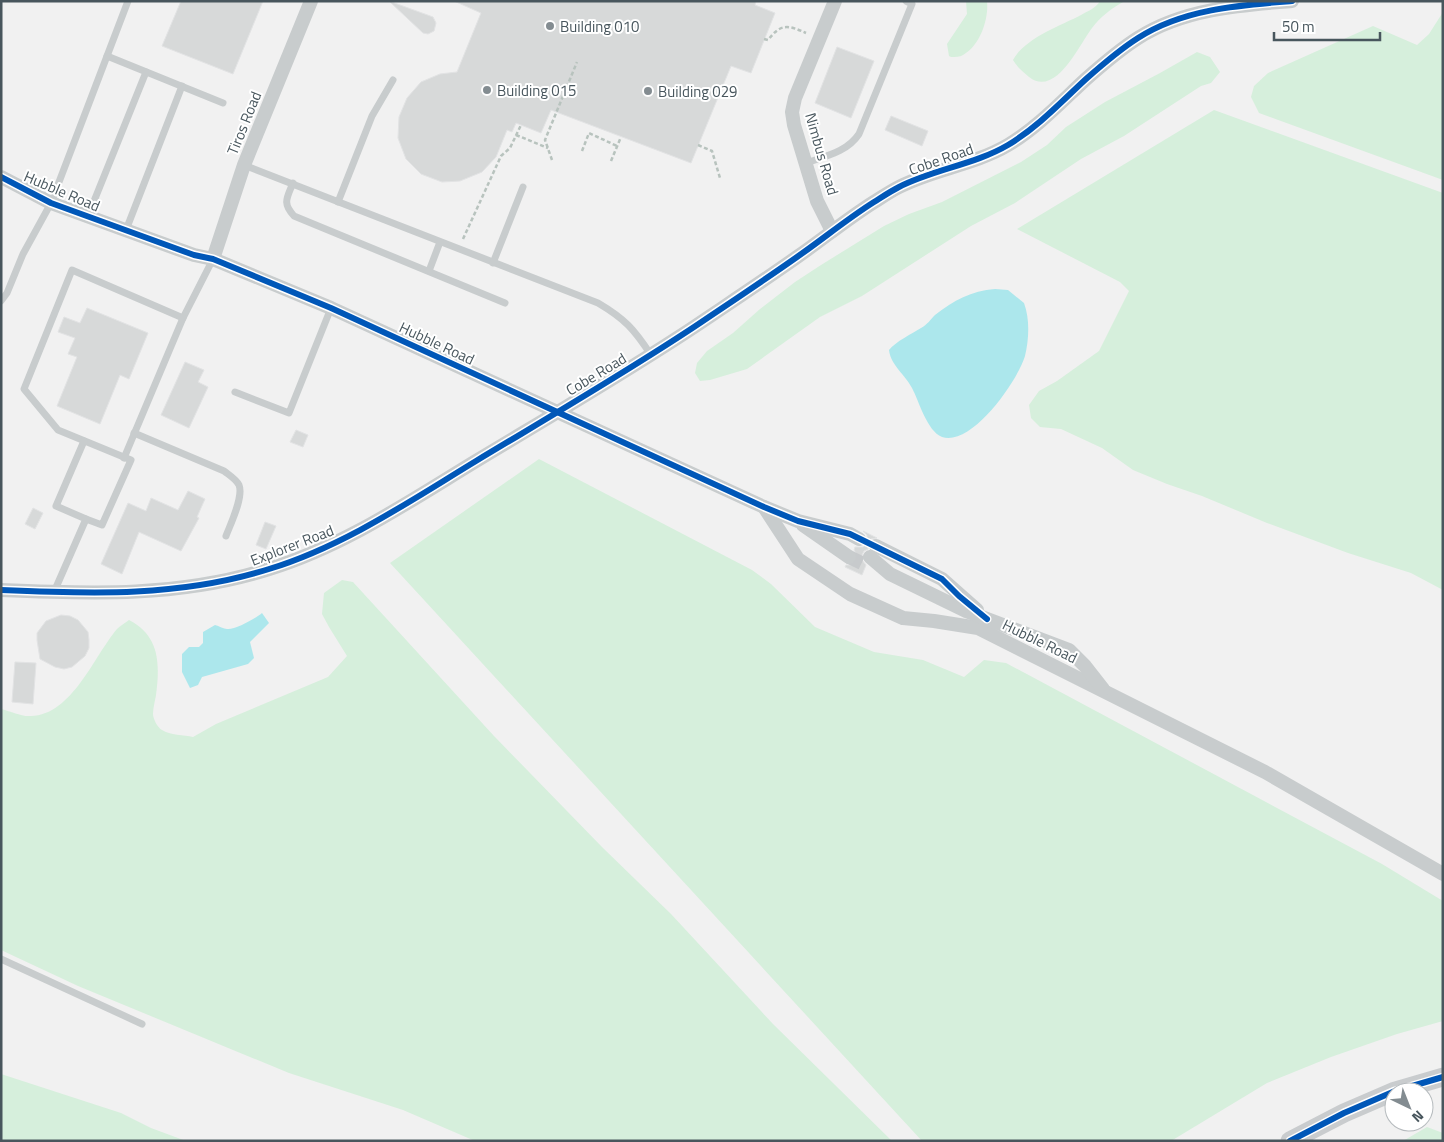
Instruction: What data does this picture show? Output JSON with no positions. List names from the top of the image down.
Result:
{
  "streets": {
    "street": [
      "Tiros Road",
      "Nimbus Road",
      "Cobe Road",
      "Hubble Road",
      "Explorer Road"
    ]
  },
  "crossings": [
    ["Tiros Road", "Hubble Road"],
    ["Nimbus Road", "Cobe Road"],
    ["Cobe Road", "Hubble Road"],
    ["Cobe Road", "Explorer Road"],
    ["Hubble Road", "Explorer Road"]
  ],
  "places": ["Building 010", "Building 015", "Building 029"],
  "scale_bar": "50 m",
  "north": "bottom right"
}
